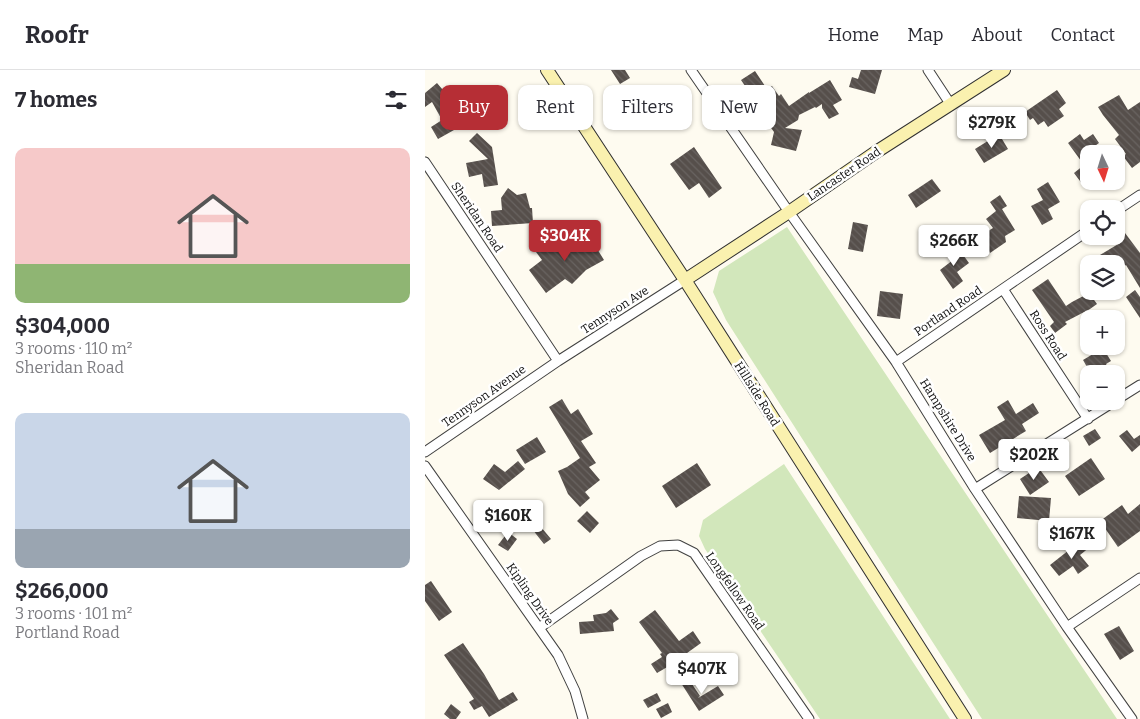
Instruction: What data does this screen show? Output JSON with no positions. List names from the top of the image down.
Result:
{
  "streets": {
    "main road": ["Lancaster Road", "Hillside Road"],
    "street": [
      "Sheridan Road",
      "Tennyson Ave",
      "Portland Road",
      "Ross Road",
      "Tennyson Avenue",
      "Hampshire Drive",
      "Longfellow Road",
      "Kipling Drive"
    ]
  },
  "crossings": [
    ["Lancaster Road", "Tennyson Ave"],
    ["Lancaster Road", "Hillside Road"],
    ["Lancaster Road", "Hampshire Drive"],
    ["Sheridan Road", "Tennyson Ave"],
    ["Sheridan Road", "Tennyson Avenue"],
    ["Tennyson Ave", "Hillside Road"],
    ["Tennyson Ave", "Tennyson Avenue"],
    ["Portland Road", "Ross Road"],
    ["Portland Road", "Hampshire Drive"],
    ["Longfellow Road", "Kipling Drive"]
  ],
  "north": "bottom",
  "page": {
    "header": "Roofr",
    "nav": [
      "Home",
      "Map",
      "About",
      "Contact"
    ],
    "heading": "7 homes",
    "chip": [
      "Buy",
      "Rent",
      "Filters",
      "New"
    ],
    "price": [
      "$279K",
      "$304K",
      "$266K",
      "$202K",
      "$160K",
      "$167K",
      "$407K"
    ],
    "list": [
      {
        "name": "$304,000",
        "note": "3 rooms · 110 m² · Sheridan Road"
      },
      {
        "name": "$266,000",
        "note": "3 rooms · 101 m² · Portland Road"
      }
    ],
    "map_buttons": ["+", "−"]
  }
}
